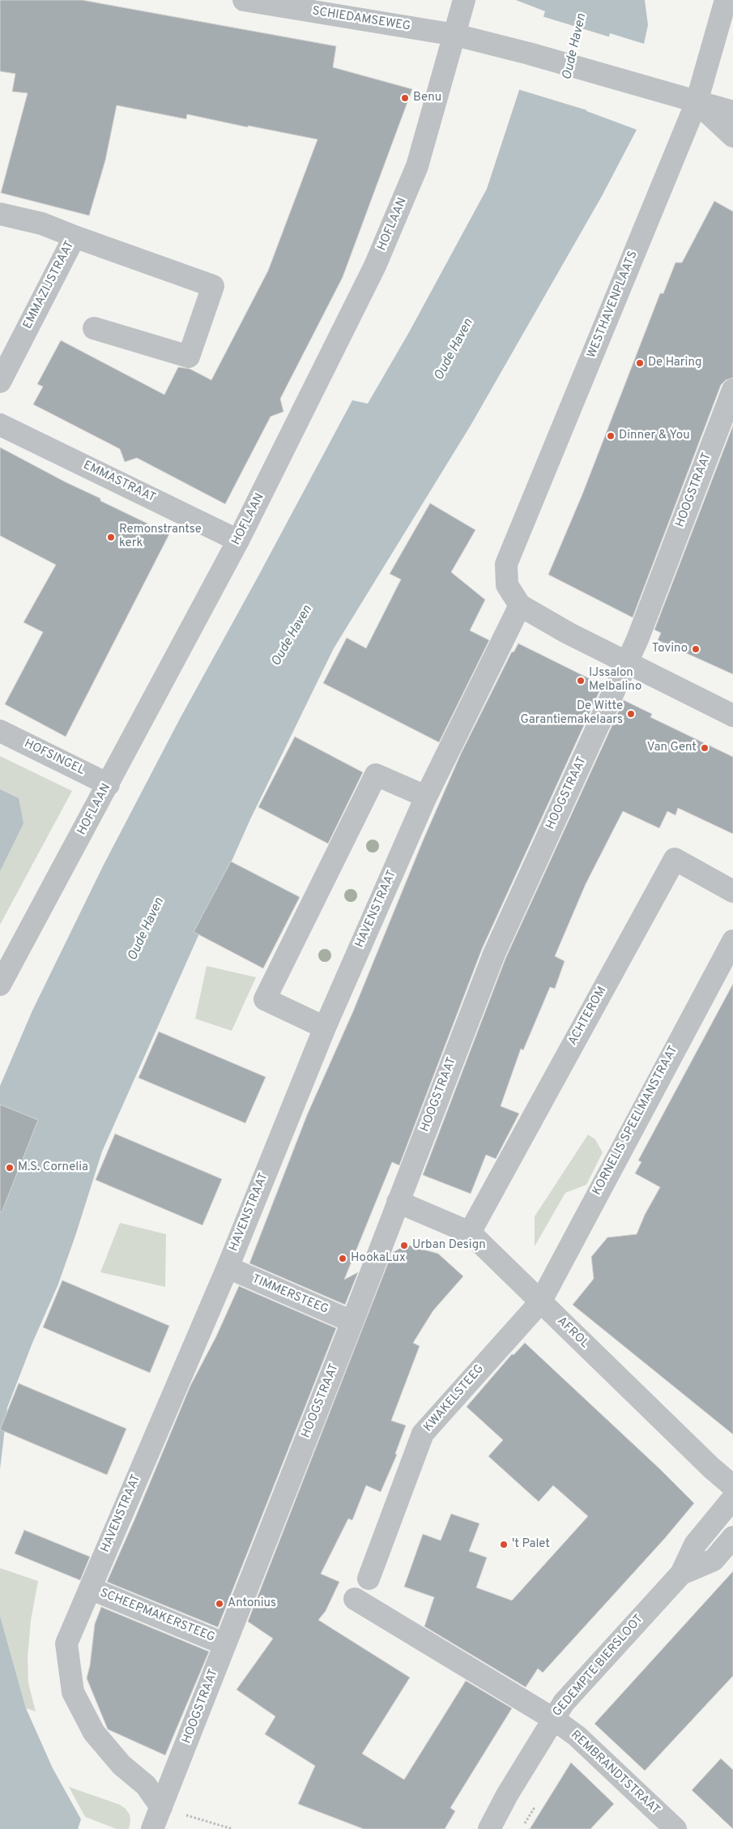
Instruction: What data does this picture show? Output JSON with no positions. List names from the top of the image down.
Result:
{
  "streets": {
    "street": [
      "SCHIEDAMSEWEG",
      "HOFLAAN",
      "EMMAZIJSTRAAT",
      "WESTHAVENPLAATS",
      "EMMASTRAAT",
      "HOOGSTRAAT",
      "HOFSINGEL",
      "HAVENSTRAAT",
      "ACHTEROM",
      "KORNELIS SPEELMANSTRAAT",
      "TIMMERSTEEG",
      "AFROL",
      "KWAKELSTEEG",
      "SCHEEPMAKERSTEEG",
      "GEDEMPTE BIERSLOOT",
      "REMBRANDTSTRAAT"
    ]
  },
  "crossings": [
    ["SCHIEDAMSEWEG", "HOFLAAN"],
    ["SCHIEDAMSEWEG", "WESTHAVENPLAATS"],
    ["HOFLAAN", "EMMASTRAAT"],
    ["HOFLAAN", "HOFSINGEL"],
    ["WESTHAVENPLAATS", "HAVENSTRAAT"],
    ["HOOGSTRAAT", "HAVENSTRAAT"],
    ["HOOGSTRAAT", "TIMMERSTEEG"],
    ["HOOGSTRAAT", "AFROL"],
    ["HOOGSTRAAT", "SCHEEPMAKERSTEEG"],
    ["HAVENSTRAAT", "TIMMERSTEEG"],
    ["HAVENSTRAAT", "SCHEEPMAKERSTEEG"],
    ["ACHTEROM", "AFROL"],
    ["KORNELIS SPEELMANSTRAAT", "AFROL"],
    ["KORNELIS SPEELMANSTRAAT", "KWAKELSTEEG"],
    ["AFROL", "KWAKELSTEEG"],
    ["GEDEMPTE BIERSLOOT", "REMBRANDTSTRAAT"]
  ],
  "water": ["Oude Haven"],
  "places": [
    "Benu",
    "De Haring",
    "Dinner & You",
    "Remonstrantse kerk",
    "Tovino",
    "IJssalon Melbalino",
    "De Witte Garantiemakelaars",
    "Van Gent",
    "M.S. Cornelia",
    "Urban Design",
    "HookaLux",
    "'t Palet",
    "Antonius"
  ]
}
